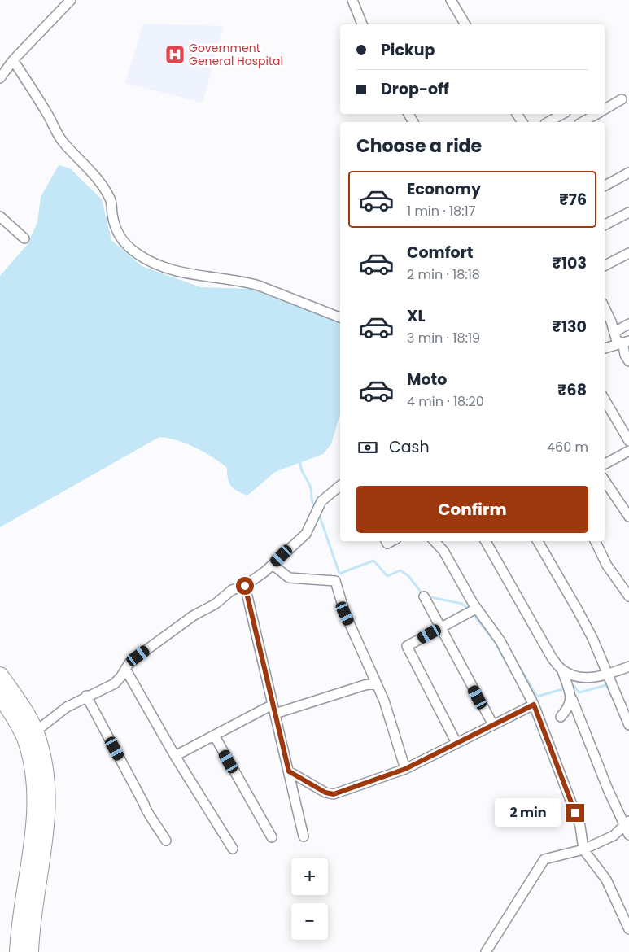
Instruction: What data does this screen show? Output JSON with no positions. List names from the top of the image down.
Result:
{
  "places": {
    "hospital": ["Government General Hospital"]
  },
  "page": {
    "banner": ["Pickup", "Drop-off"],
    "heading": "Choose a ride",
    "list": [
      {
        "name": "Economy",
        "note": "1 min · 18:17",
        "value": "₹76"
      },
      {
        "name": "Comfort",
        "note": "2 min · 18:18",
        "value": "₹103"
      },
      {
        "name": "XL",
        "note": "3 min · 18:19",
        "value": "₹130"
      },
      {
        "name": "Moto",
        "note": "4 min · 18:20",
        "value": "₹68"
      }
    ],
    "pay": ["Cash", "460 m"],
    "buttons": "Confirm",
    "bubble": "2 min",
    "map_buttons": ["+", "−"]
  }
}
